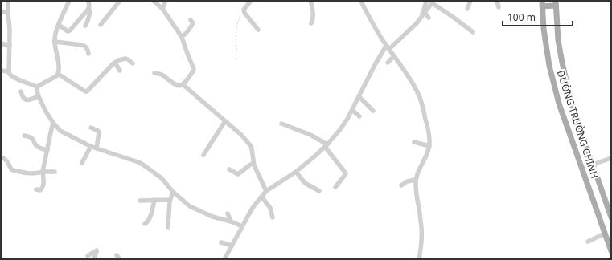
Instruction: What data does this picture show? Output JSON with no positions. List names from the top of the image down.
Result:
{
  "streets": {
    "main road": ["ĐƯỜNG TRƯỜNG CHINH"]
  },
  "scale_bar": "100 m"
}
